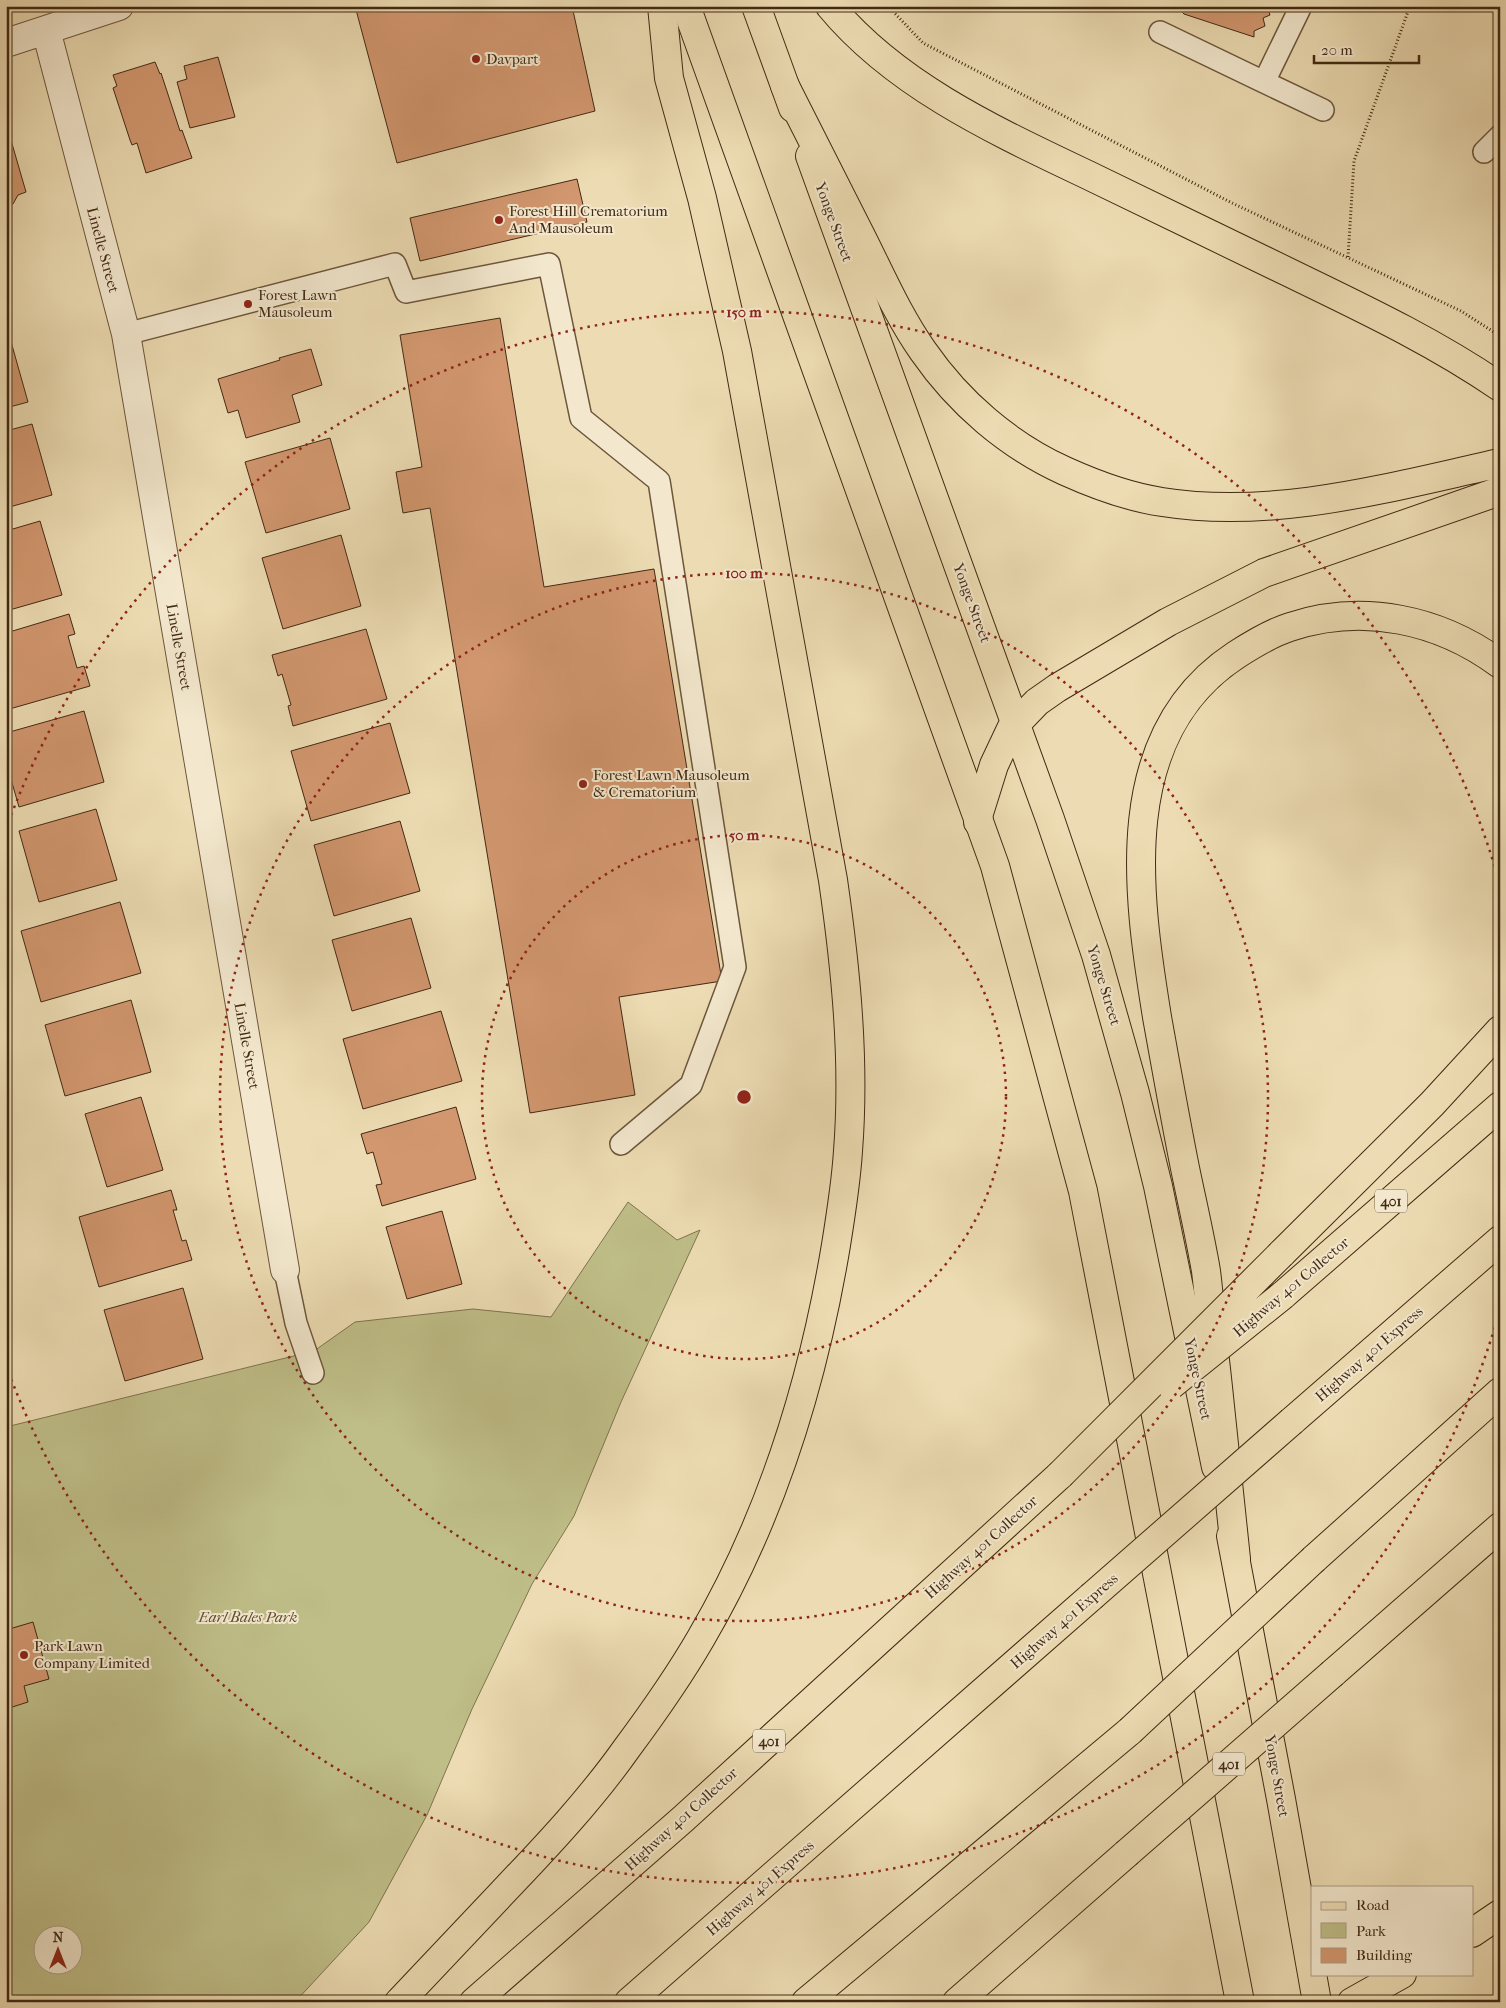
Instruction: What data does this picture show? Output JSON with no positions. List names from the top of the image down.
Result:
{
  "streets": {
    "main road": [
      "Yonge Street",
      "401",
      "Highway 401 Collector",
      "Highway 401 Express"
    ],
    "street": ["Linelle Street"]
  },
  "parks": ["Earl Bales Park"],
  "places": [
    "Davpart",
    "Forest Hill Crematorium And Mausoleum",
    "Forest Lawn Mausoleum",
    "Forest Lawn Mausoleum & Crematorium",
    "Park Lawn Company Limited"
  ],
  "legend": ["Road", "Park", "Building"],
  "scale_bar": "20 m",
  "north": "top",
  "rings": ["150 m", "100 m", "50 m"]
}
